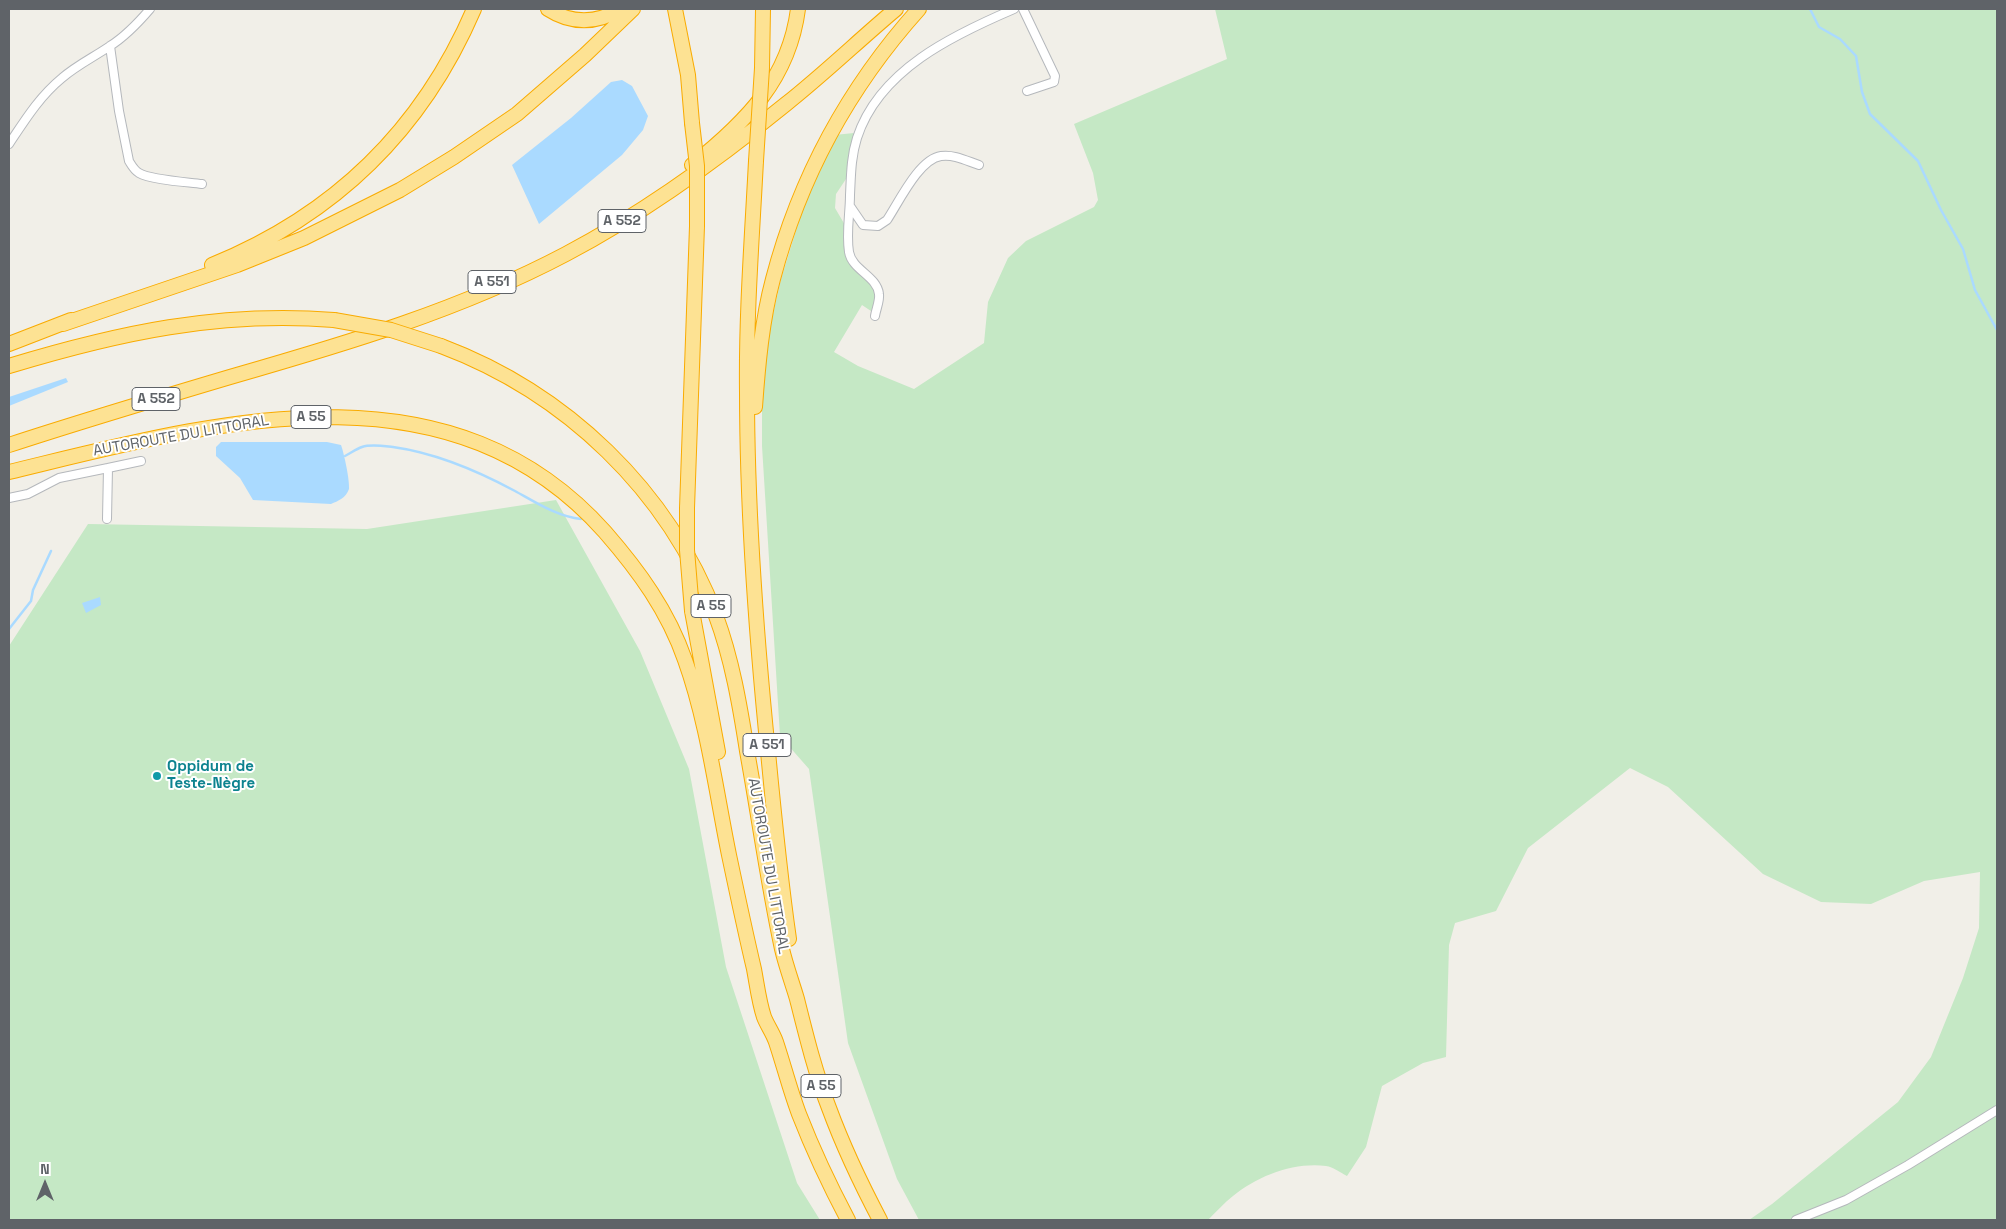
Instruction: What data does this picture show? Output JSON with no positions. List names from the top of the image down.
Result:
{
  "streets": {
    "highway": [
      "A 552",
      "A 551",
      "A 55",
      "AUTOROUTE DU LITTORAL"
    ]
  },
  "crossings": [
    ["A 552", "A 551"],
    ["A 551", "AUTOROUTE DU LITTORAL"]
  ],
  "places": ["Oppidum de Teste-Nègre"],
  "north": "top"
}
